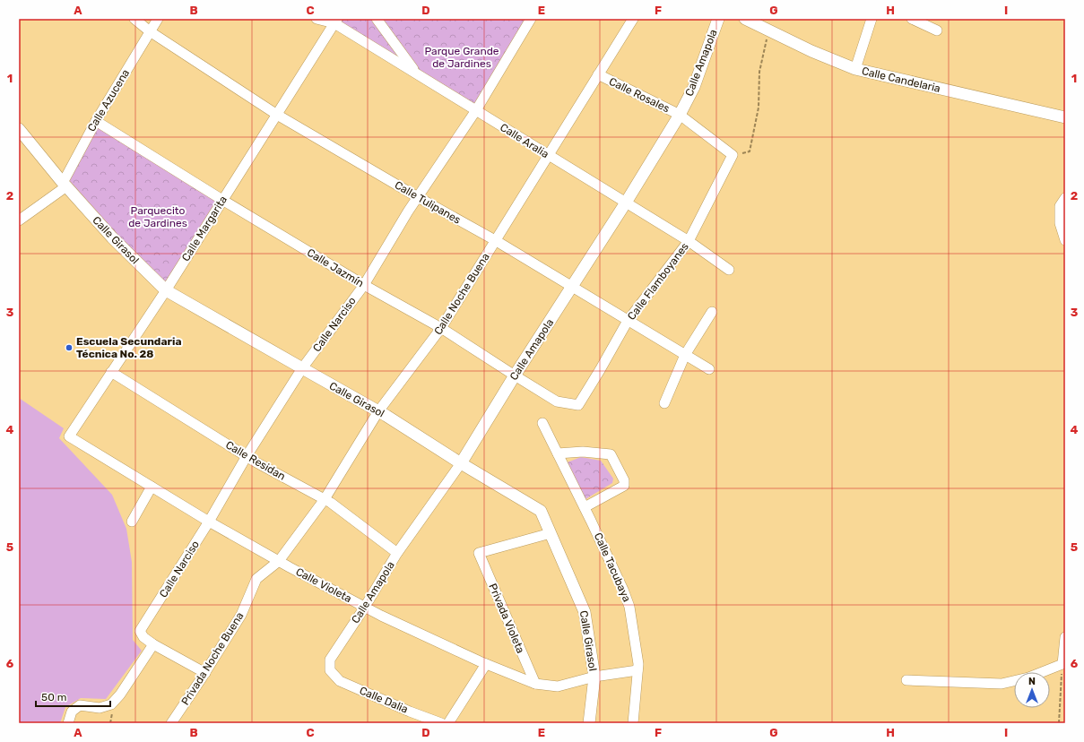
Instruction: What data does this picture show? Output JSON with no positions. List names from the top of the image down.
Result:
{
  "streets": {
    "street": [
      "Calle Amapola",
      "Calle Candelaria",
      "Calle Rosales",
      "Calle Azucena",
      "Calle Aralia",
      "Calle Tulipanes",
      "Calle Margarita",
      "Calle Girasol",
      "Calle Jazmín",
      "Calle Flamboyanes",
      "Calle Noche Buena",
      "Calle Narciso",
      "Calle Residan",
      "Calle Tacubaya",
      "Calle Violeta",
      "Privada Violeta",
      "Privada Noche Buena",
      "Calle Dalia"
    ]
  },
  "crossings": [
    ["Calle Amapola", "Calle Rosales"],
    ["Calle Amapola", "Calle Aralia"],
    ["Calle Amapola", "Calle Tulipanes"],
    ["Calle Amapola", "Calle Girasol"],
    ["Calle Amapola", "Calle Jazmín"],
    ["Calle Amapola", "Calle Residan"],
    ["Calle Amapola", "Calle Violeta"],
    ["Calle Amapola", "Calle Dalia"],
    ["Calle Rosales", "Calle Flamboyanes"],
    ["Calle Rosales", "Calle Noche Buena"],
    ["Calle Azucena", "Calle Tulipanes"],
    ["Calle Azucena", "Calle Girasol"],
    ["Calle Azucena", "Calle Jazmín"],
    ["Calle Aralia", "Calle Margarita"],
    ["Calle Aralia", "Calle Flamboyanes"],
    ["Calle Aralia", "Calle Noche Buena"],
    ["Calle Aralia", "Calle Narciso"],
    ["Calle Tulipanes", "Calle Margarita"],
    ["Calle Tulipanes", "Calle Flamboyanes"],
    ["Calle Tulipanes", "Calle Noche Buena"],
    ["Calle Tulipanes", "Calle Narciso"],
    ["Calle Margarita", "Calle Girasol"],
    ["Calle Margarita", "Calle Jazmín"],
    ["Calle Margarita", "Calle Residan"],
    ["Calle Margarita", "Calle Violeta"],
    ["Calle Girasol", "Calle Noche Buena"],
    ["Calle Girasol", "Calle Narciso"],
    ["Calle Girasol", "Calle Violeta"],
    ["Calle Girasol", "Privada Violeta"],
    ["Calle Jazmín", "Calle Flamboyanes"],
    ["Calle Jazmín", "Calle Noche Buena"],
    ["Calle Jazmín", "Calle Narciso"],
    ["Calle Noche Buena", "Calle Residan"],
    ["Calle Noche Buena", "Calle Violeta"],
    ["Calle Noche Buena", "Privada Noche Buena"],
    ["Calle Narciso", "Calle Residan"],
    ["Calle Narciso", "Calle Violeta"],
    ["Calle Tacubaya", "Calle Violeta"],
    ["Calle Violeta", "Privada Violeta"],
    ["Calle Violeta", "Privada Noche Buena"]
  ],
  "parks": ["Parque Grande de Jardines", "Parquecito de Jardines"],
  "places": ["Escuela Secundaria Técnica No. 28"],
  "scale_bar": "50 m",
  "north": "top",
  "grid": {
    "columns": [
      "A",
      "B",
      "C",
      "D",
      "E",
      "F",
      "G",
      "H",
      "I"
    ],
    "rows": [
      "1",
      "2",
      "3",
      "4",
      "5",
      "6"
    ]
  }
}
